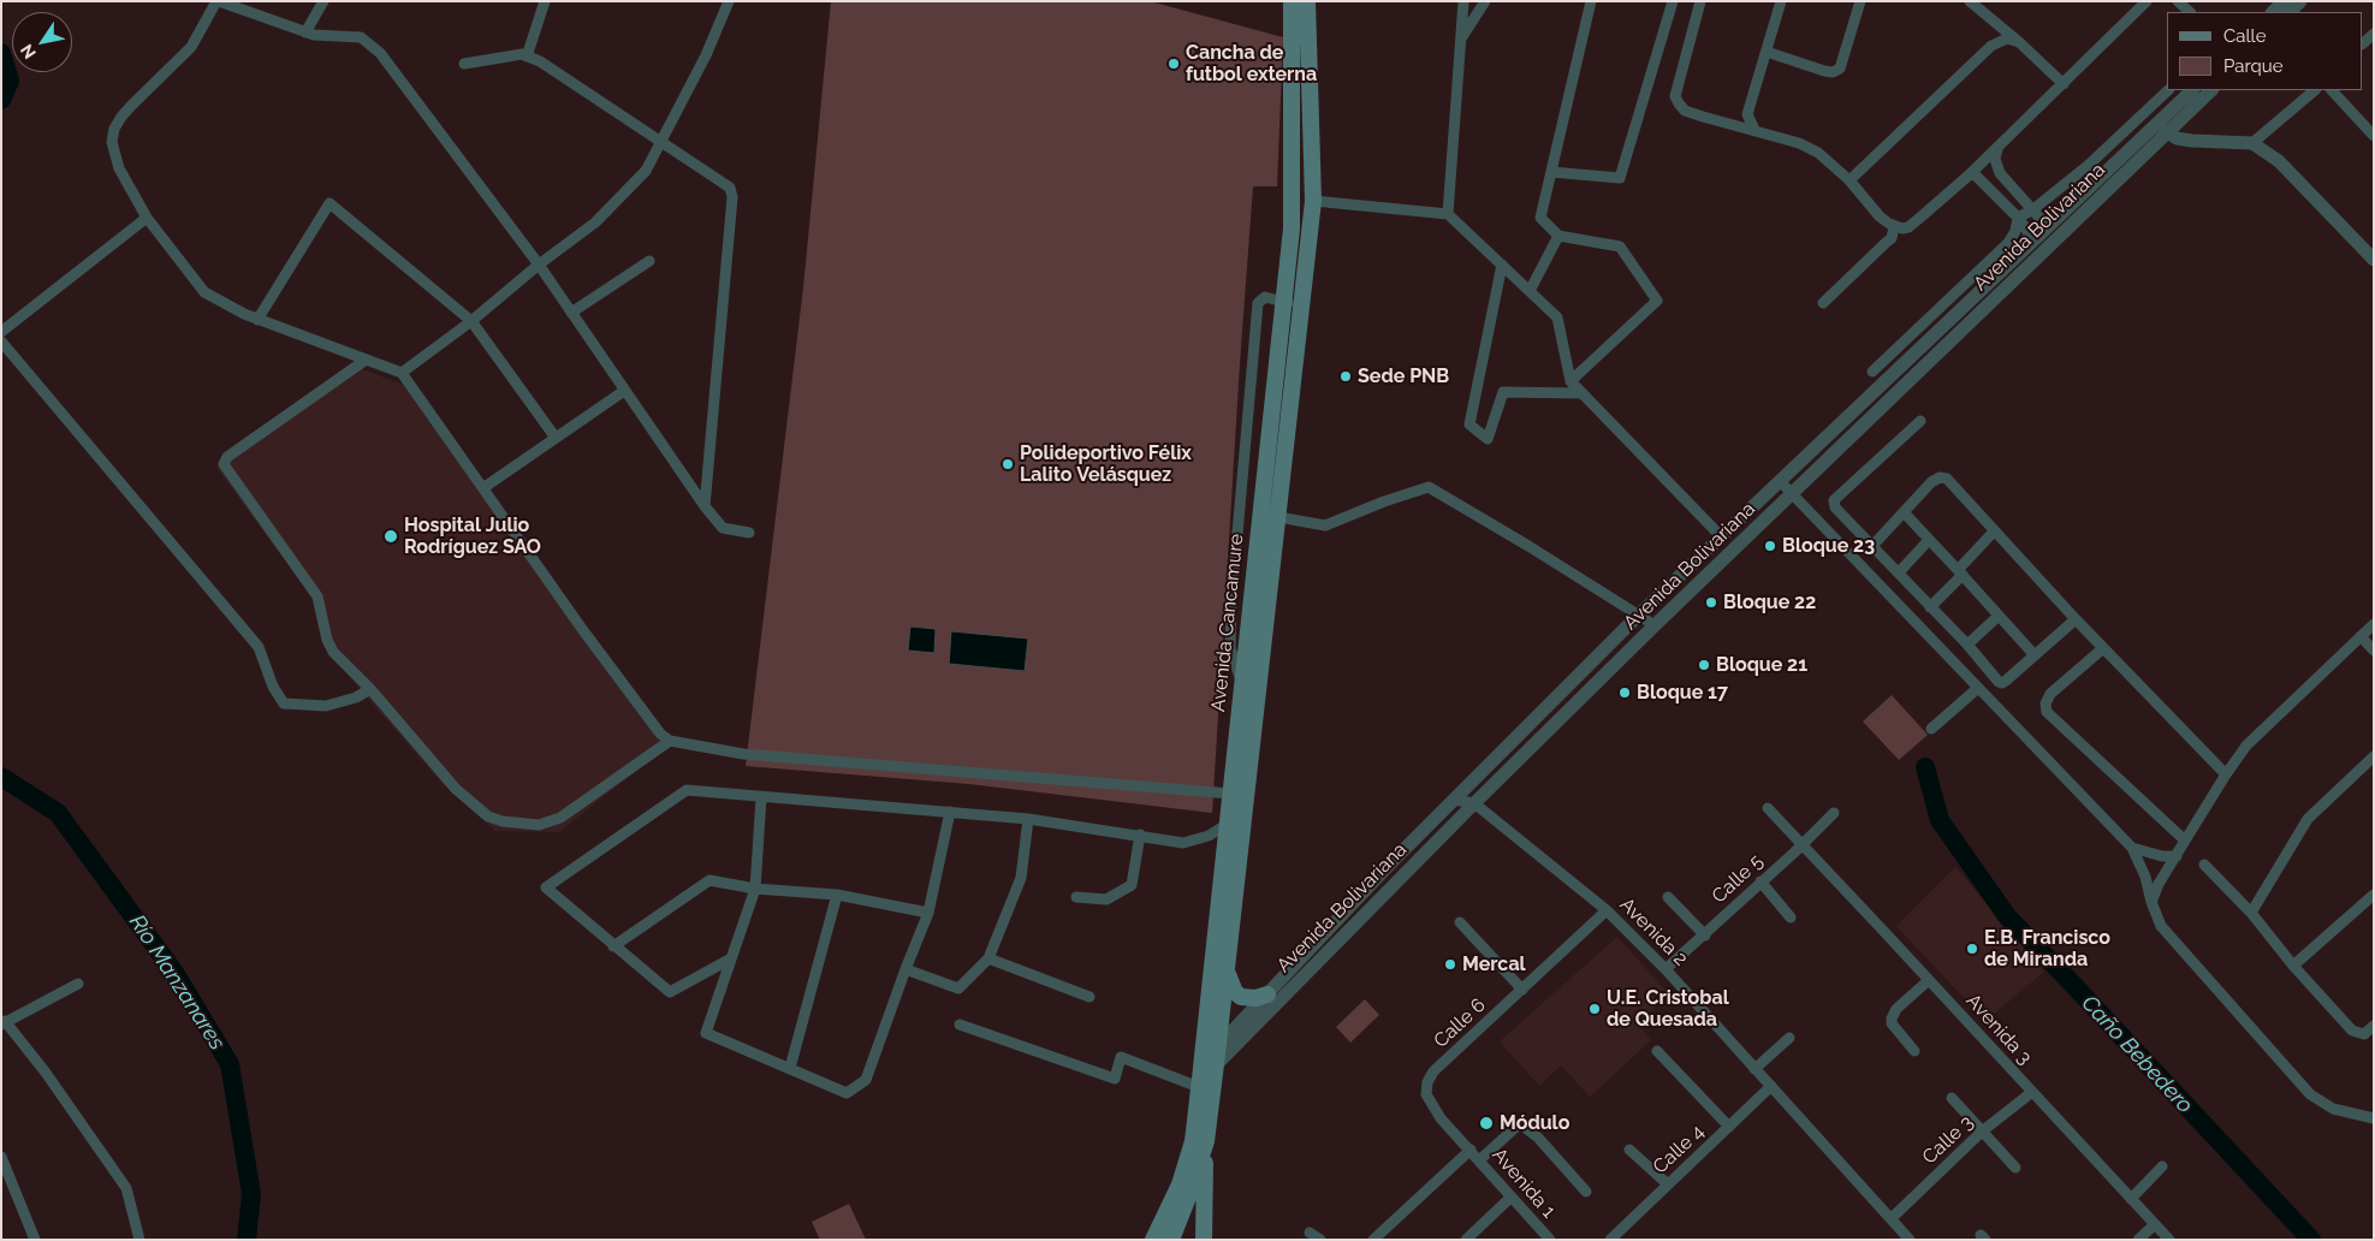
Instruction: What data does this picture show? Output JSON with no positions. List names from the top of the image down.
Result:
{
  "streets": {
    "main road": ["Avenida Cancamure"],
    "street": [
      "Avenida Bolivariana",
      "Calle 5",
      "Avenida 2",
      "Calle 6",
      "Avenida 3",
      "Calle 3",
      "Calle 4",
      "Avenida 1"
    ]
  },
  "crossings": [
    ["Avenida Bolivariana", "Avenida Cancamure"],
    ["Avenida Bolivariana", "Avenida 2"],
    ["Calle 5", "Avenida 2"],
    ["Calle 5", "Avenida 3"],
    ["Avenida 2", "Calle 6"],
    ["Avenida 2", "Calle 3"],
    ["Avenida 2", "Calle 4"],
    ["Calle 6", "Avenida 1"],
    ["Avenida 3", "Calle 3"]
  ],
  "water": ["Río Manzanares", "Caño Bebedero"],
  "places": [
    "Cancha de futbol externa",
    "Sede PNB",
    "Polideportivo Félix Lalito Velásquez",
    "Hospital Julio Rodríguez SAO",
    "Bloque 23",
    "Bloque 22",
    "Bloque 21",
    "Bloque 17",
    "E.B. Francisco de Miranda",
    "Mercal",
    "U.E. Cristobal de Quesada",
    "Módulo"
  ],
  "legend": ["Calle", "Parque"],
  "north": "bottom left"
}
